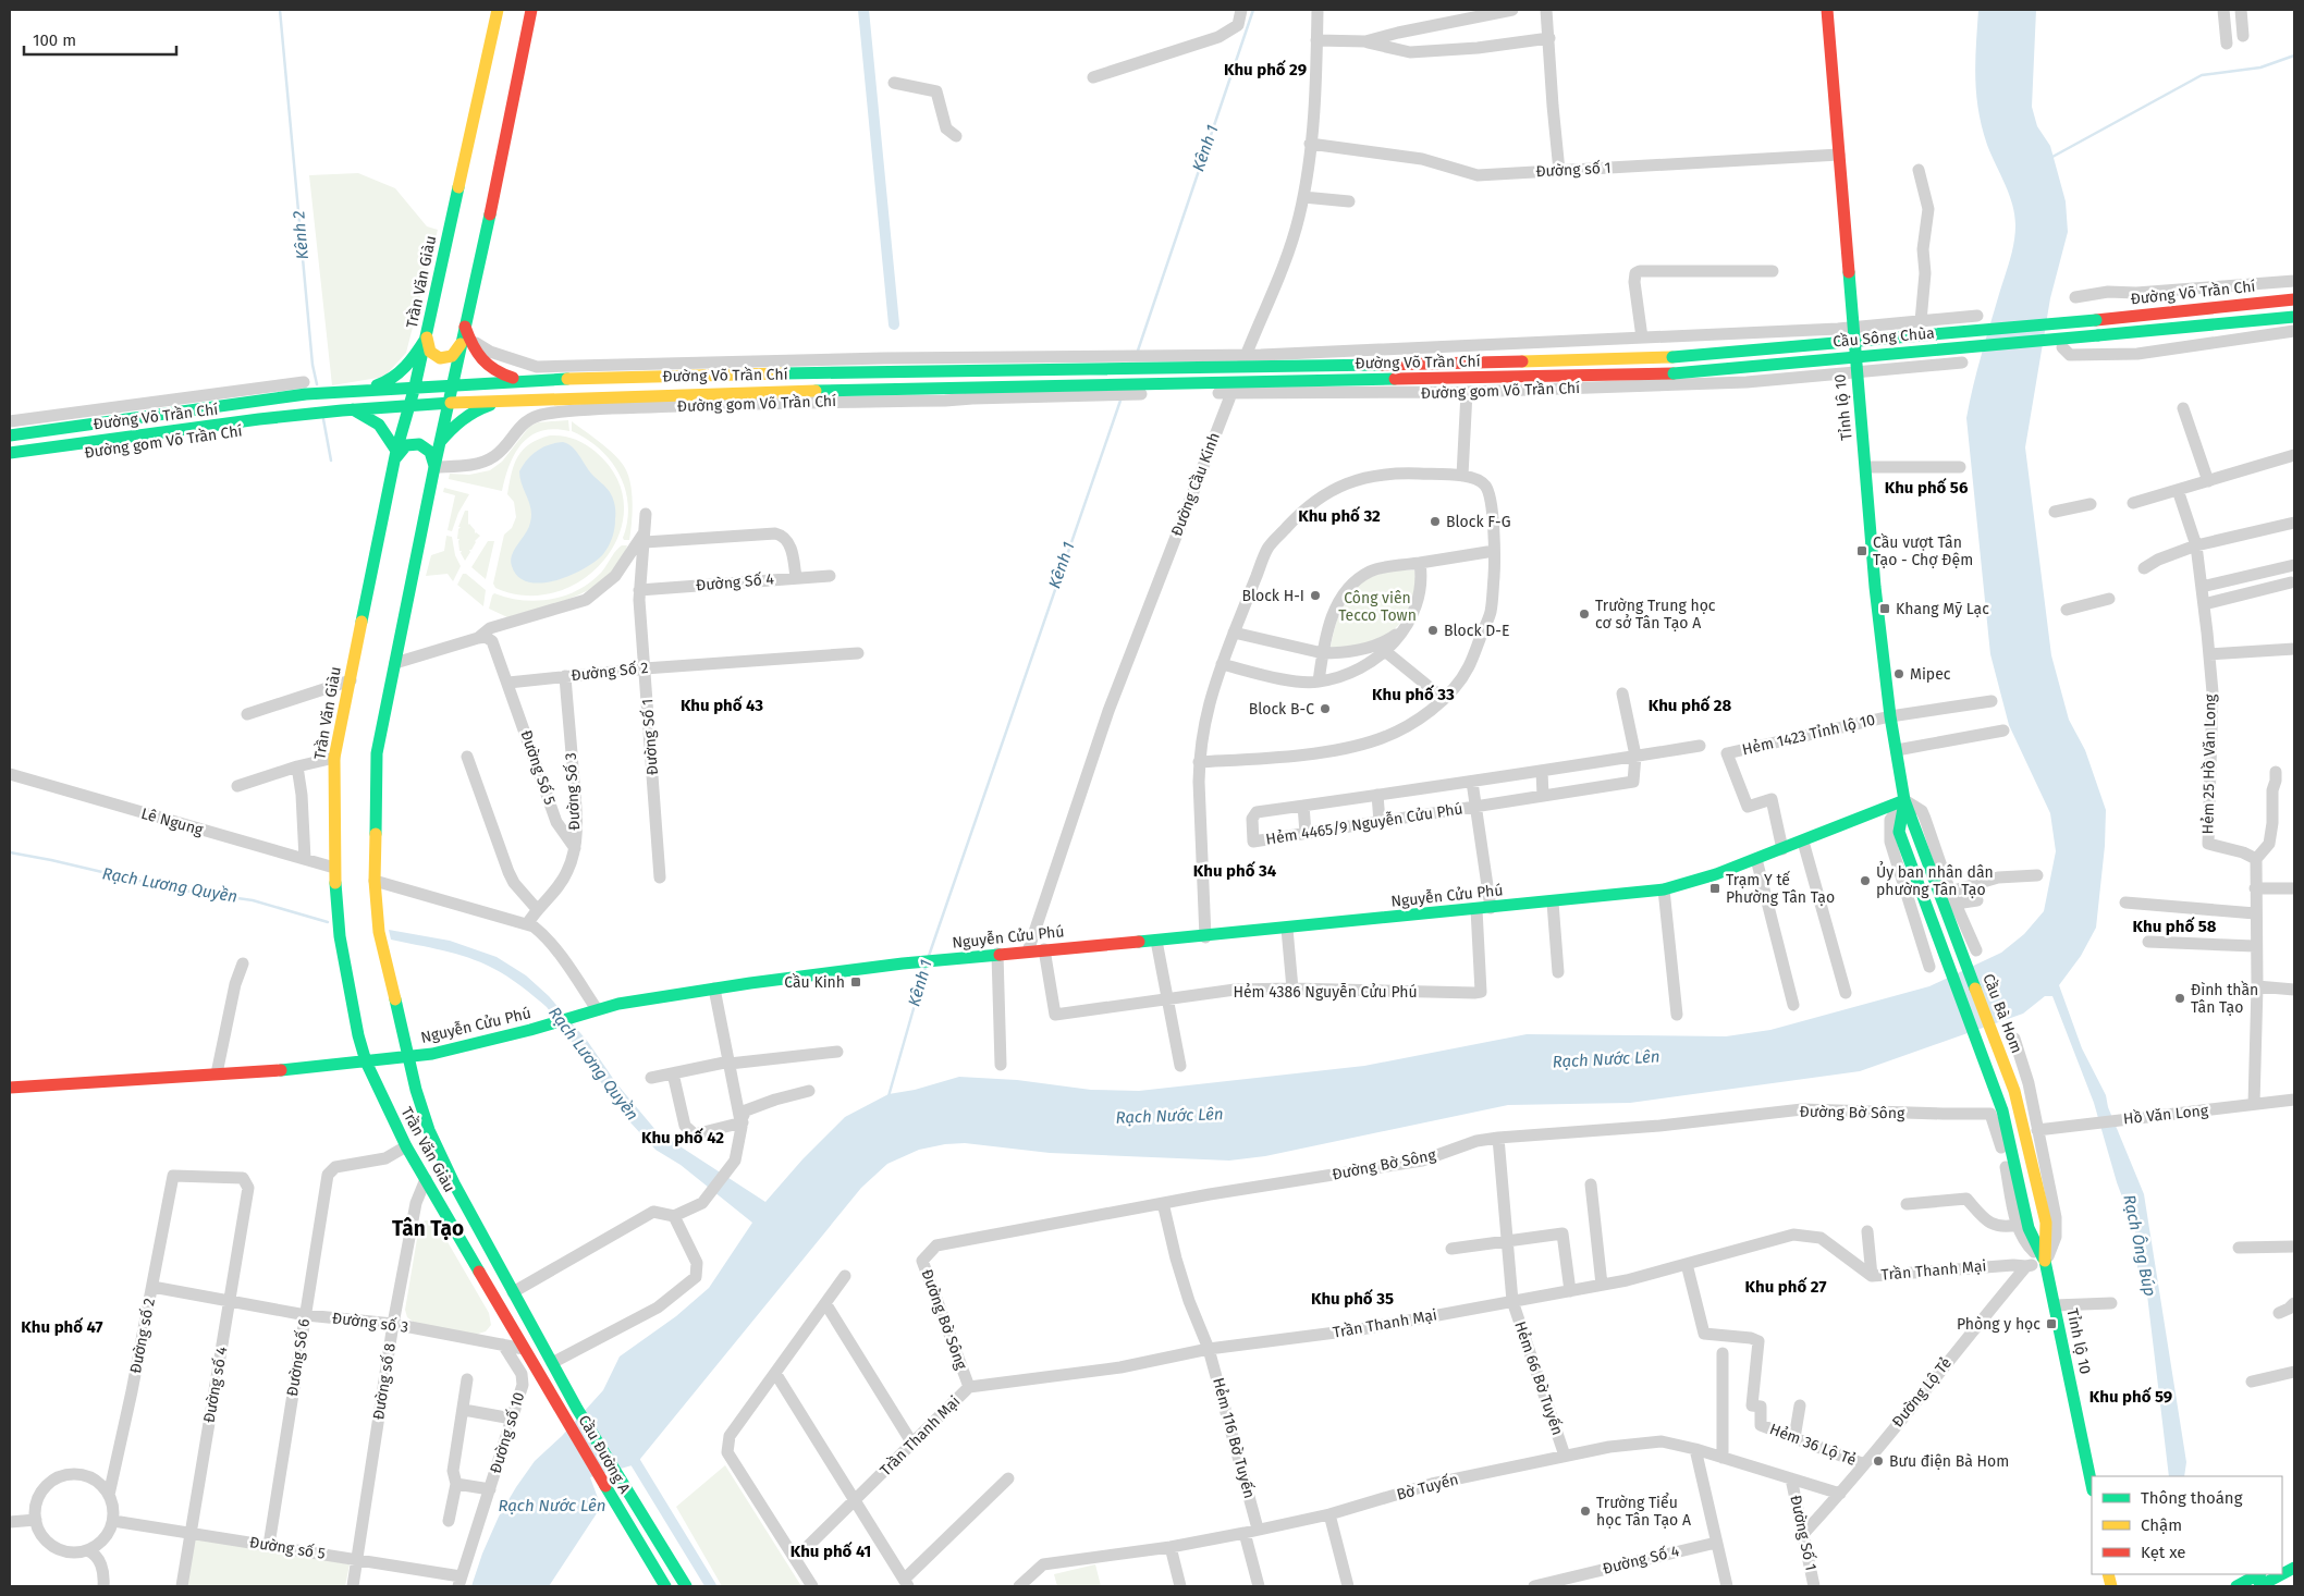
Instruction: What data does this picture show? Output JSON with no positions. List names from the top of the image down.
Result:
{
  "streets": {
    "main road": [
      "Trần Văn Giàu",
      "Đường Võ Trần Chí",
      "Cầu Sông Chùa",
      "Tỉnh lộ 10",
      "Nguyễn Cửu Phú",
      "Cầu Bà Hom",
      "Cầu Đường A"
    ],
    "street": [
      "Đường số 1",
      "Đường gom Võ Trần Chí",
      "Đường Cầu Kinh",
      "Đường Số 4",
      "Đường Số 2",
      "Hẻm 1423 Tỉnh lộ 10",
      "Đường Số 1",
      "Hẻm 25 Hồ Văn Long",
      "Đường Số 5",
      "Đường Số 3",
      "Lê Ngung",
      "Hẻm 4465/9 Nguyễn Cửu Phú",
      "Hẻm 4386 Nguyễn Cửu Phú",
      "Đường Bờ Sông",
      "Hồ Văn Long",
      "Trần Thanh Mại",
      "Đường số 3",
      "Đường số 2",
      "Đường Số 6",
      "Hẻm 66 Bờ Tuyến",
      "Đường số 8",
      "Đường số 4",
      "Đường Lộ Tẻ",
      "Đường số 10",
      "Hẻm 116 Bờ Tuyến",
      "Hẻm 36 Lộ Tẻ",
      "Bờ Tuyến",
      "Đường số 5"
    ]
  },
  "crossings": [
    ["Đường số 1", "Tỉnh lộ 10"],
    ["Đường số 1", "Đường Cầu Kinh"],
    ["Trần Văn Giàu", "Đường Võ Trần Chí"],
    ["Trần Văn Giàu", "Đường gom Võ Trần Chí"],
    ["Trần Văn Giàu", "Lê Ngung"],
    ["Trần Văn Giàu", "Nguyễn Cửu Phú"],
    ["Trần Văn Giàu", "Đường số 3"],
    ["Trần Văn Giàu", "Đường Số 6"],
    ["Trần Văn Giàu", "Đường số 8"],
    ["Trần Văn Giàu", "Cầu Đường A"],
    ["Đường Võ Trần Chí", "Cầu Sông Chùa"],
    ["Đường Võ Trần Chí", "Đường gom Võ Trần Chí"],
    ["Đường Võ Trần Chí", "Đường Cầu Kinh"],
    ["Đường gom Võ Trần Chí", "Tỉnh lộ 10"],
    ["Đường gom Võ Trần Chí", "Đường Cầu Kinh"],
    ["Tỉnh lộ 10", "Hẻm 1423 Tỉnh lộ 10"],
    ["Tỉnh lộ 10", "Nguyễn Cửu Phú"],
    ["Tỉnh lộ 10", "Cầu Bà Hom"],
    ["Tỉnh lộ 10", "Đường Bờ Sông"],
    ["Đường Cầu Kinh", "Nguyễn Cửu Phú"],
    ["Đường Số 4", "Đường Số 1"],
    ["Đường Số 2", "Đường Số 1"],
    ["Đường Số 2", "Đường Số 5"],
    ["Đường Số 2", "Đường Số 3"],
    ["Hẻm 1423 Tỉnh lộ 10", "Nguyễn Cửu Phú"],
    ["Đường Số 1", "Đường Lộ Tẻ"],
    ["Đường Số 1", "Bờ Tuyến"],
    ["Đường Số 5", "Đường Số 3"],
    ["Nguyễn Cửu Phú", "Hẻm 4386 Nguyễn Cửu Phú"],
    ["Đường Bờ Sông", "Trần Thanh Mại"],
    ["Đường Bờ Sông", "Hẻm 66 Bờ Tuyến"],
    ["Đường Bờ Sông", "Hẻm 116 Bờ Tuyến"],
    ["Trần Thanh Mại", "Hẻm 66 Bờ Tuyến"],
    ["Trần Thanh Mại", "Đường Lộ Tẻ"],
    ["Trần Thanh Mại", "Hẻm 116 Bờ Tuyến"],
    ["Trần Thanh Mại", "Hẻm 36 Lộ Tẻ"],
    ["Đường số 3", "Đường số 2"],
    ["Đường số 3", "Đường Số 6"],
    ["Đường số 3", "Đường số 8"],
    ["Đường số 3", "Đường số 4"],
    ["Đường số 3", "Đường số 10"],
    ["Đường số 2", "Đường số 4"],
    ["Đường số 2", "Đường số 5"],
    ["Đường Số 6", "Đường số 5"],
    ["Hẻm 66 Bờ Tuyến", "Bờ Tuyến"],
    ["Đường số 8", "Đường số 5"],
    ["Đường số 4", "Đường số 5"],
    ["Đường Lộ Tẻ", "Hẻm 36 Lộ Tẻ"],
    ["Đường Lộ Tẻ", "Bờ Tuyến"],
    ["Đường số 10", "Đường số 5"],
    ["Hẻm 116 Bờ Tuyến", "Bờ Tuyến"]
  ],
  "districts": [
    "Khu phố 29",
    "Khu phố 56",
    "Khu phố 32",
    "Khu phố 33",
    "Khu phố 43",
    "Khu phố 28",
    "Khu phố 34",
    "Khu phố 58",
    "Khu phố 42",
    "Tân Tạo",
    "Khu phố 27",
    "Khu phố 35",
    "Khu phố 47",
    "Khu phố 59",
    "Khu phố 41"
  ],
  "water": [
    "Kênh 1",
    "Kênh 2",
    "Rạch Lương Quyền",
    "Rạch Nước Lên",
    "Rạch Ông Búp"
  ],
  "parks": ["Công viên Tecco Town"],
  "places": {
    "other": [
      "Block F-G",
      "Block H-I",
      "Trường Trung học cơ sở Tân Tạo A",
      "Block D-E",
      "Mipec",
      "Block B-C",
      "Ủy ban nhân dân phường Tân Tạo",
      "Đình thần Tân Tạo",
      "Bưu điện Bà Hom",
      "Trường Tiểu học Tân Tạo A"
    ],
    "transit": [
      "Cầu vượt Tân Tạo - Chợ Đệm",
      "Khang Mỹ Lạc",
      "Trạm Y tế Phường Tân Tạo",
      "Cầu Kinh",
      "Phòng y học"
    ]
  },
  "legend": ["Thông thoáng", "Chậm", "Kẹt xe"],
  "scale_bar": "100 m"
}
